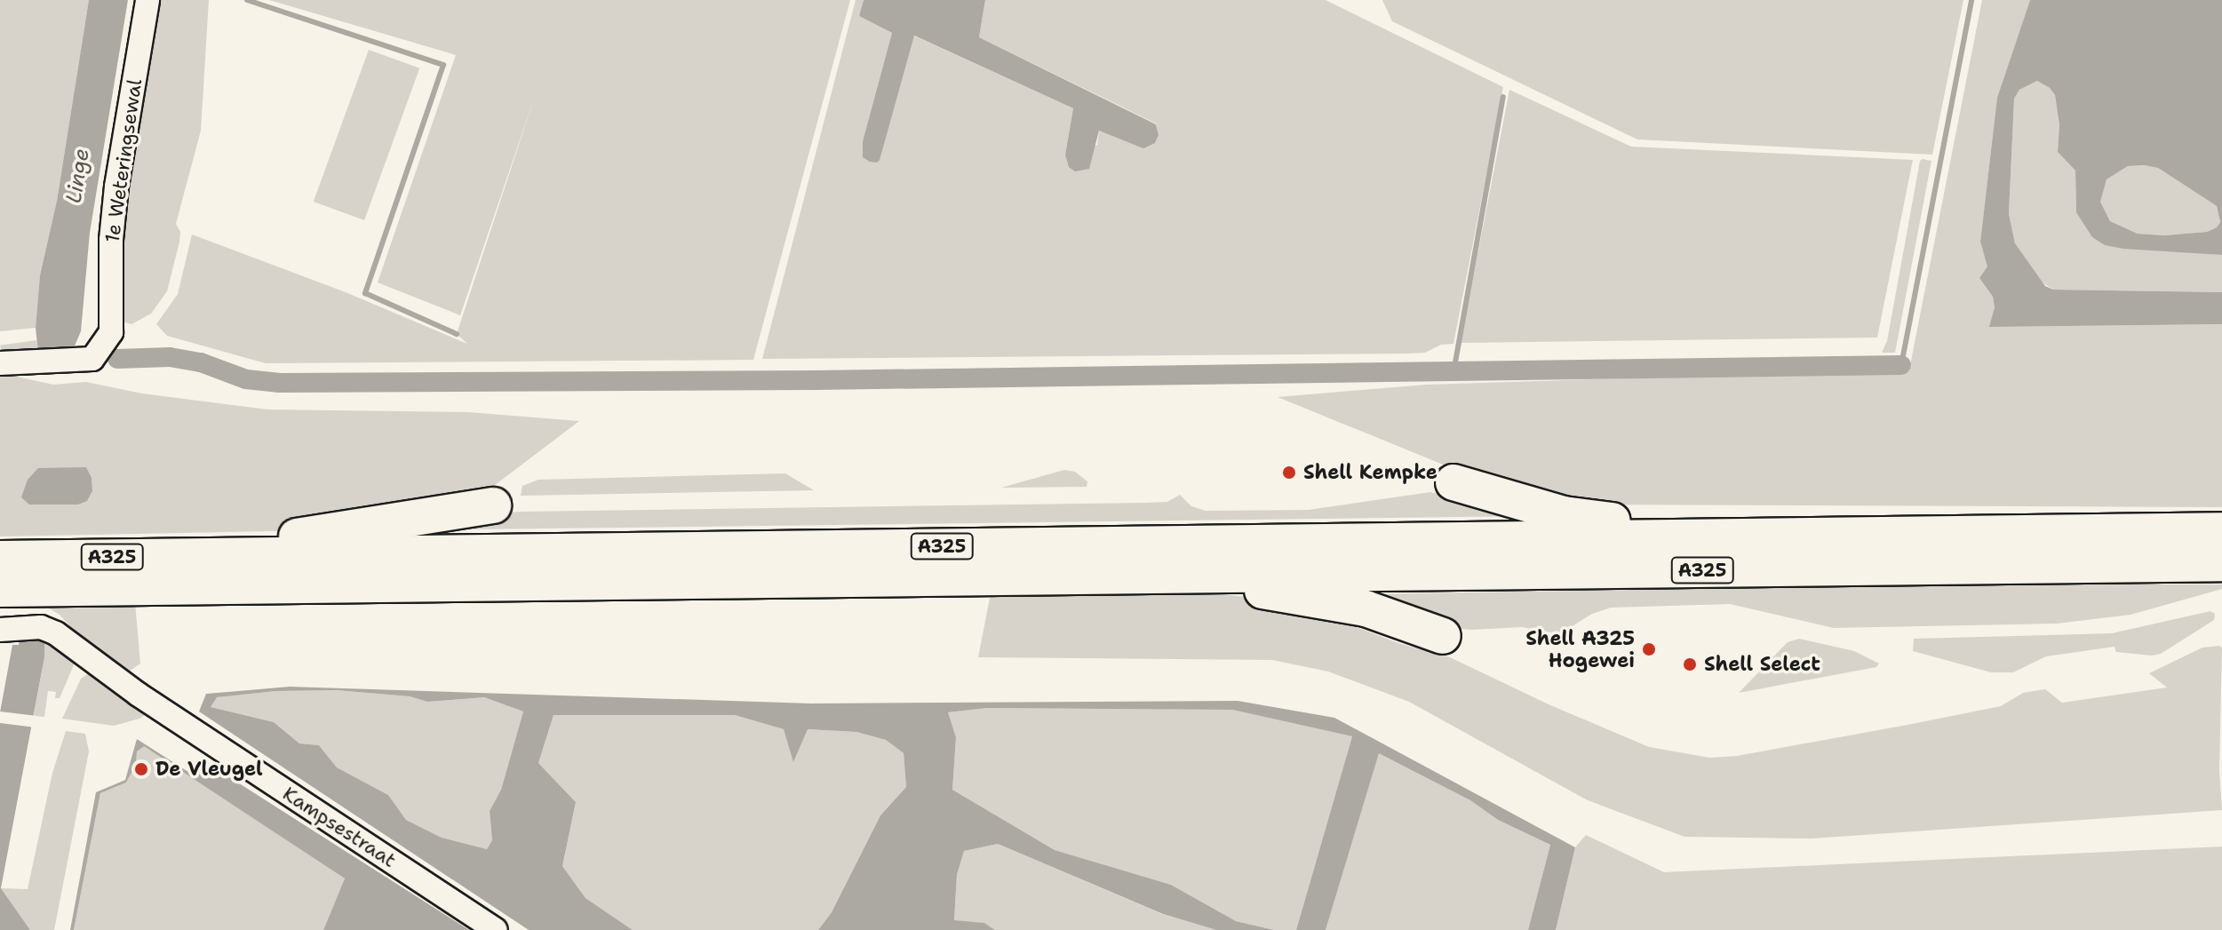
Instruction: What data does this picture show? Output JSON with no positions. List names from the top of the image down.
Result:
{
  "streets": {
    "highway": ["A325"],
    "street": ["1e Weteringsewal", "Kampsestraat"]
  },
  "water": ["Linge"],
  "places": [
    "Shell Kempke",
    "Shell A325 Hogewei",
    "Shell Select",
    "De Vleugel"
  ]
}
